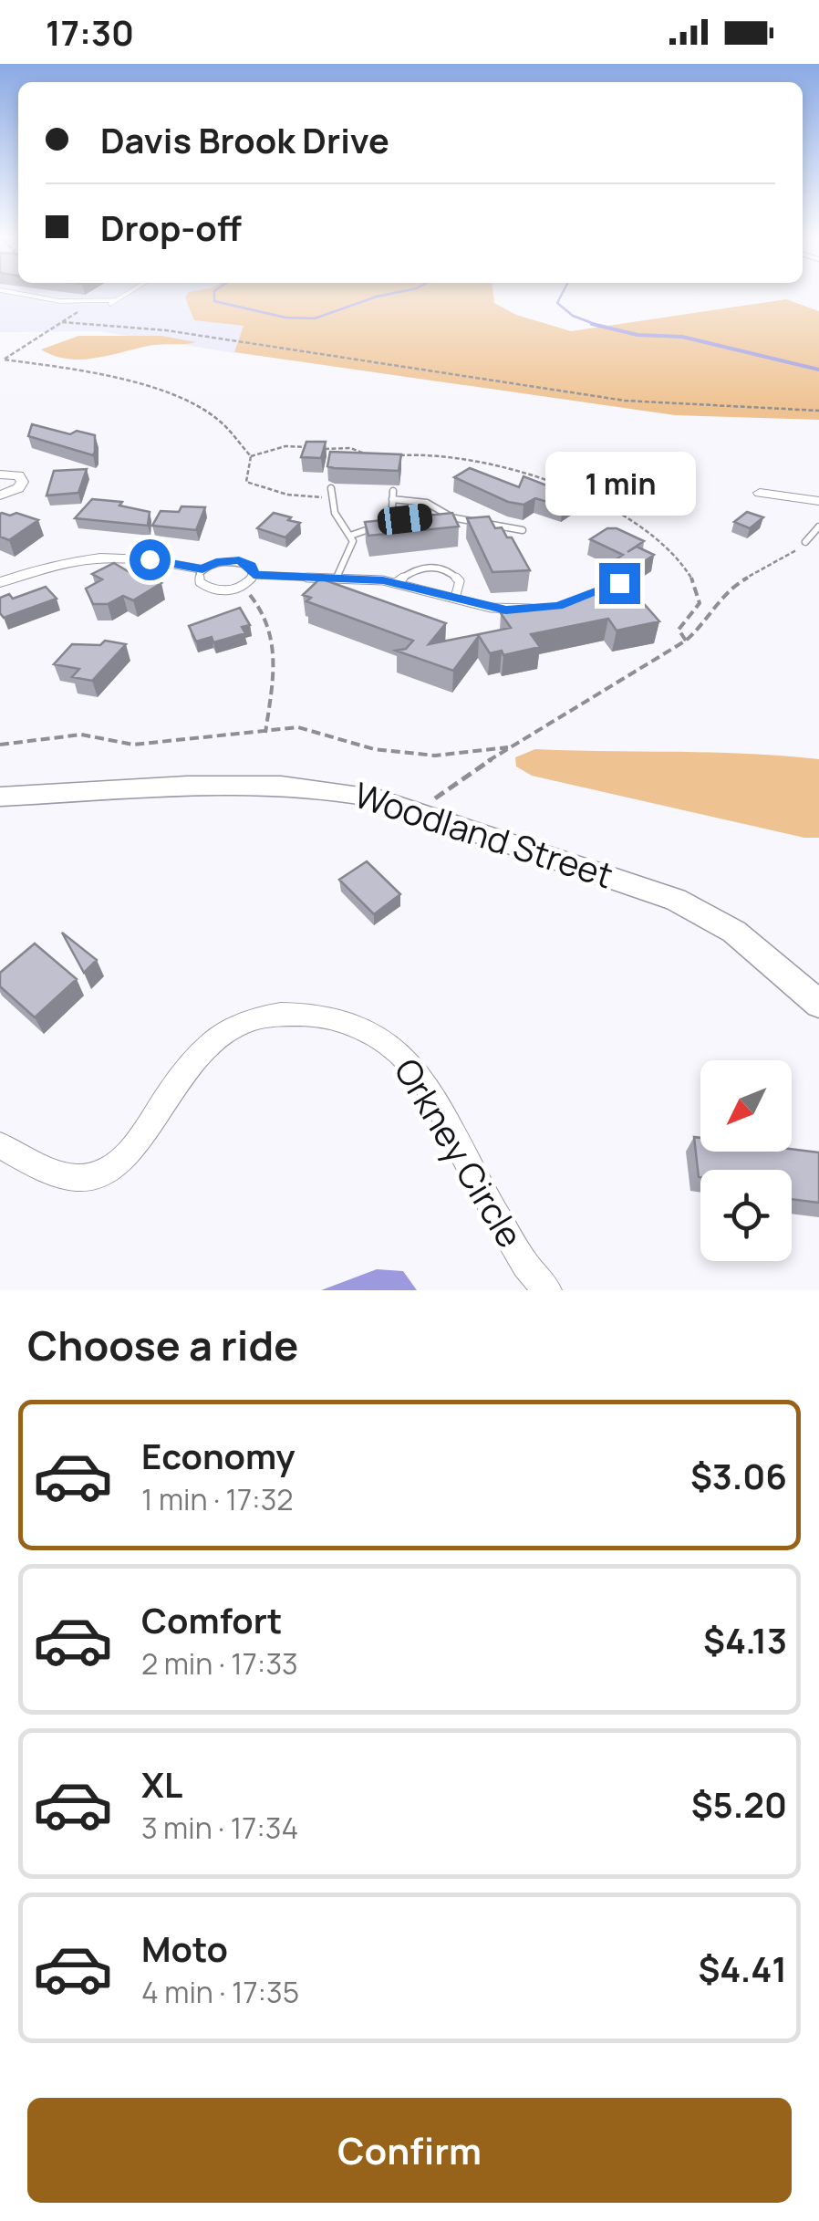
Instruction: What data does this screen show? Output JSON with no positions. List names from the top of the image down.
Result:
{
  "streets": {
    "street": ["Woodland Street", "Orkney Circle"]
  },
  "north": "bottom left",
  "page": {
    "status": "17:30",
    "banner": ["Davis Brook Drive", "Drop-off"],
    "bubble": "1 min",
    "heading": "Choose a ride",
    "list": [
      {
        "name": "Economy",
        "note": "1 min · 17:32",
        "value": "$3.06"
      },
      {
        "name": "Comfort",
        "note": "2 min · 17:33",
        "value": "$4.13"
      },
      {
        "name": "XL",
        "note": "3 min · 17:34",
        "value": "$5.20"
      },
      {
        "name": "Moto",
        "note": "4 min · 17:35",
        "value": "$4.41"
      }
    ],
    "buttons": "Confirm"
  }
}
